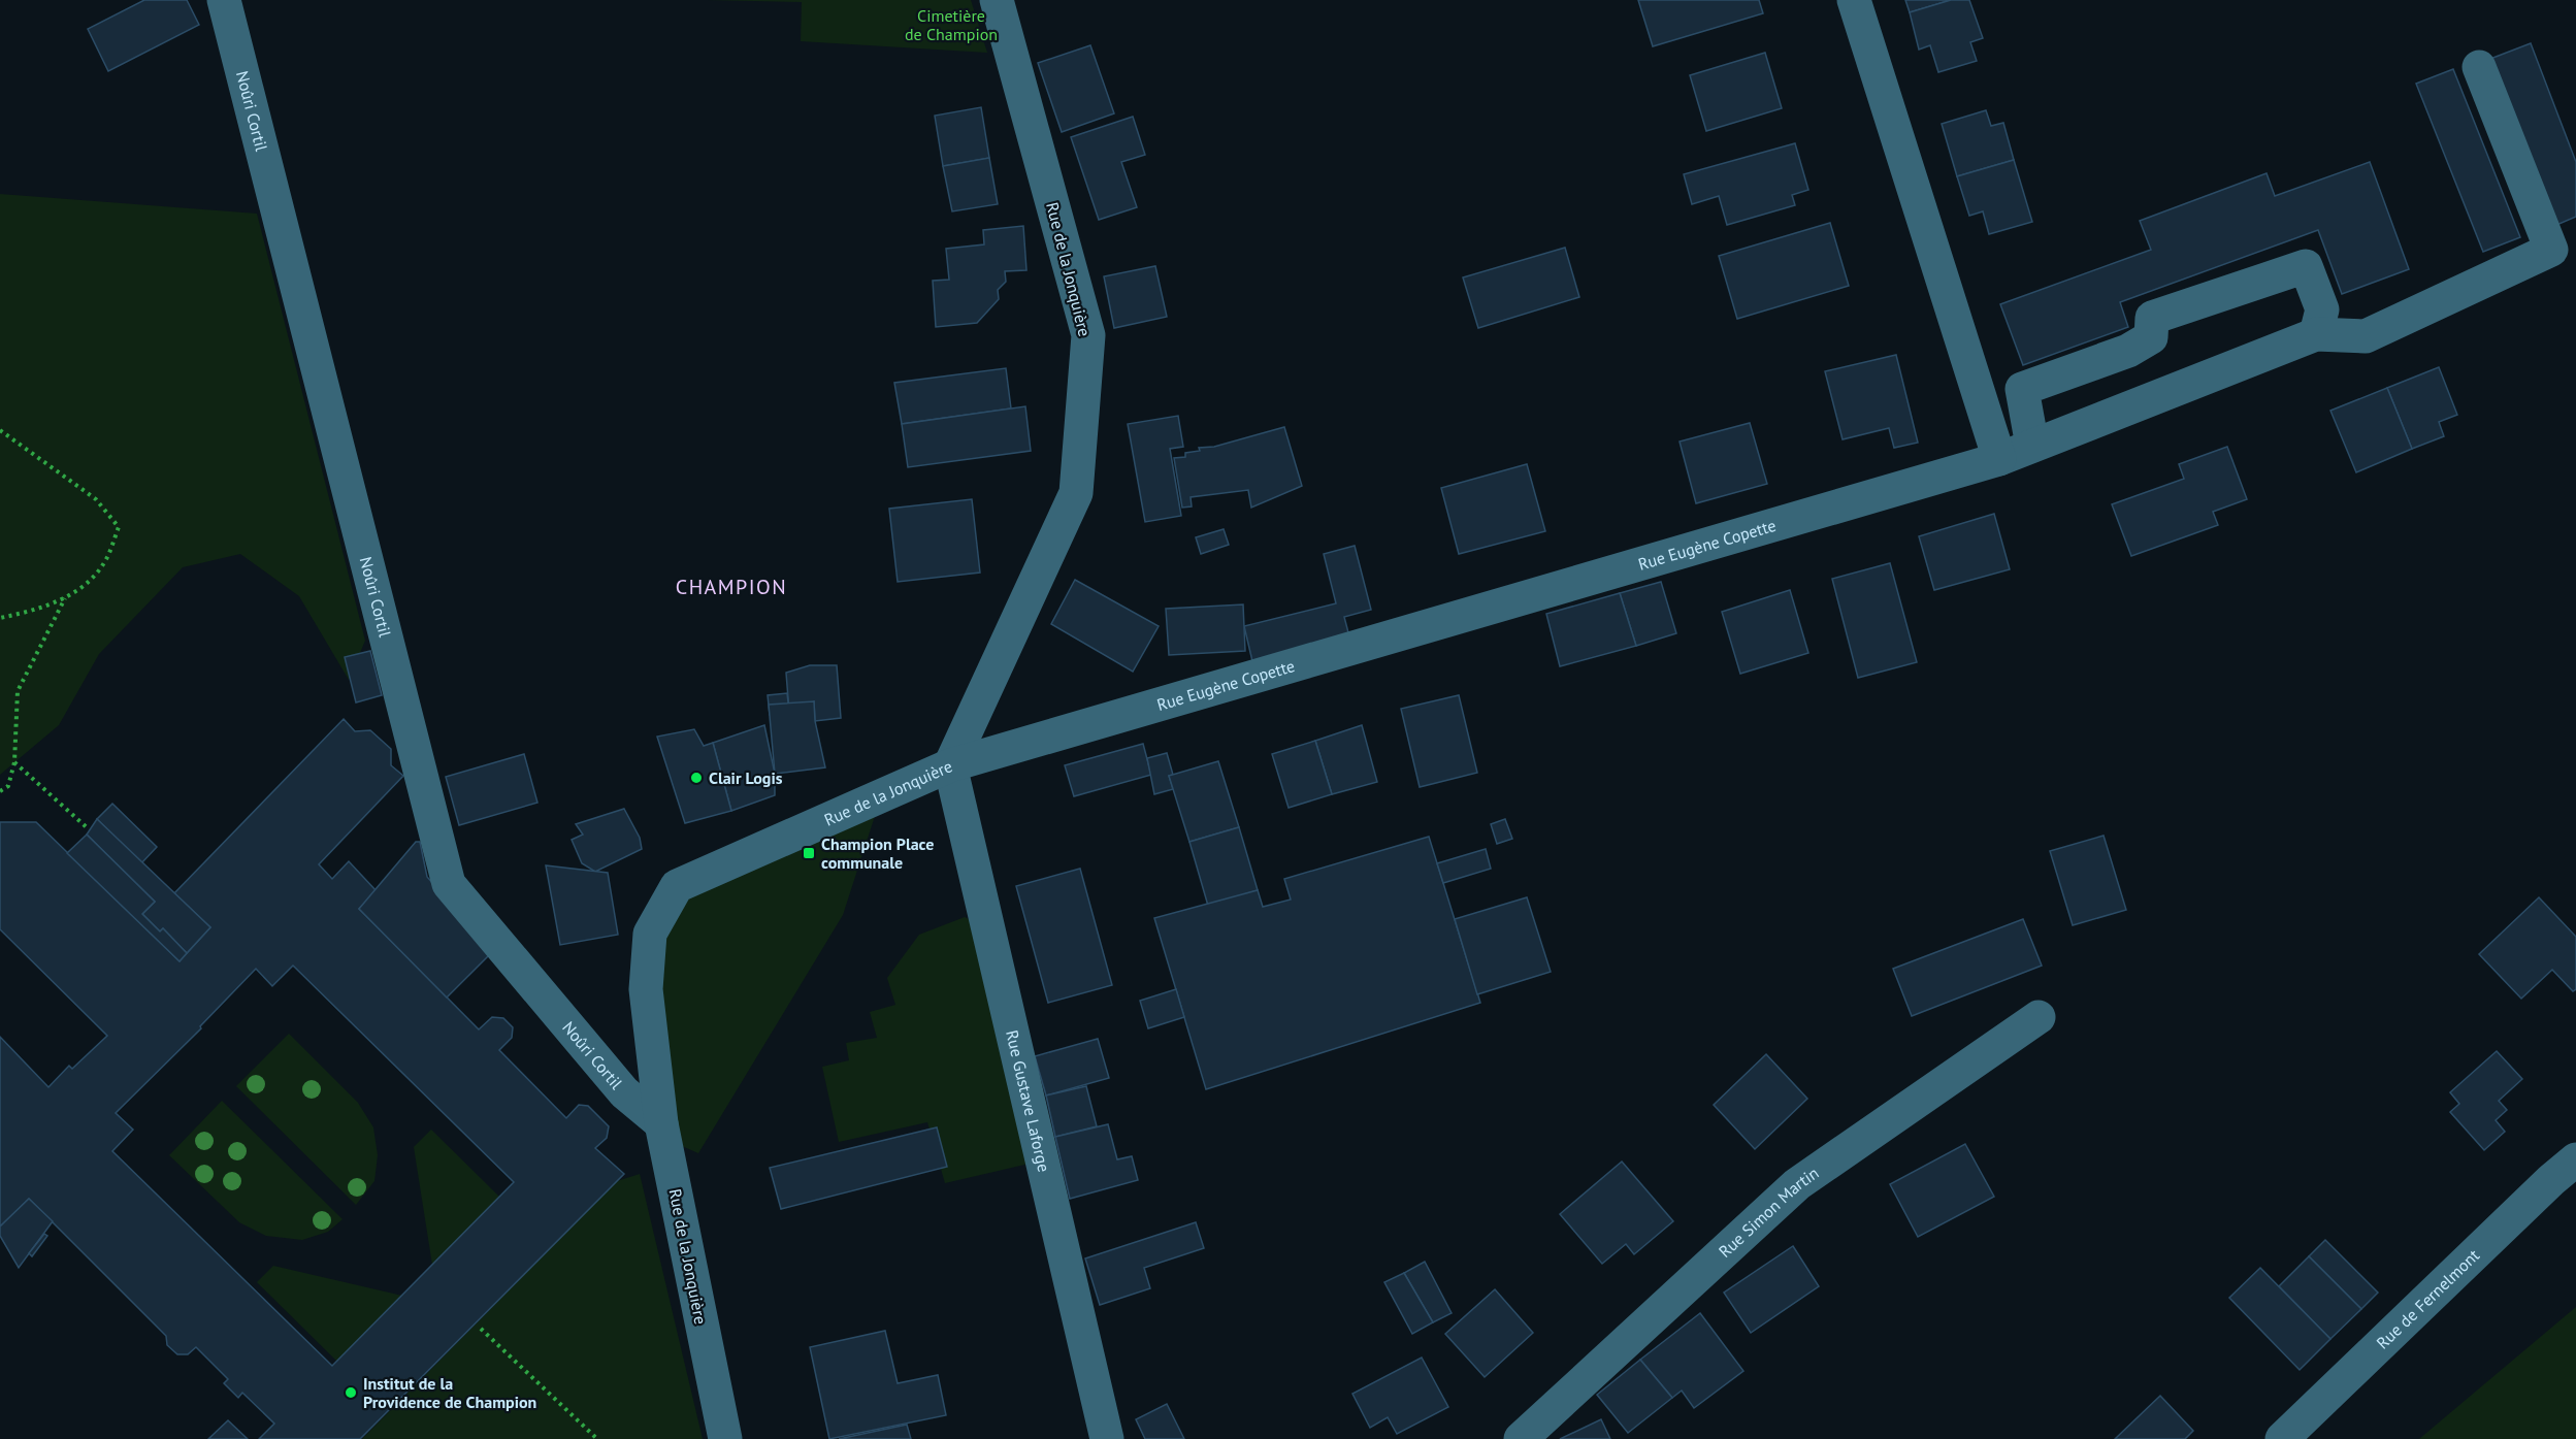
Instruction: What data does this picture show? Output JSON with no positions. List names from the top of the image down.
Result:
{
  "streets": {
    "street": [
      "Noûri Cortil",
      "Rue de la Jonquière",
      "Rue Eugène Copette",
      "Rue Gustave Laforge",
      "Rue Simon Martin",
      "Rue de Fernelmont"
    ]
  },
  "crossings": [
    ["Noûri Cortil", "Rue de la Jonquière"],
    ["Rue de la Jonquière", "Rue Eugène Copette"],
    ["Rue de la Jonquière", "Rue Gustave Laforge"],
    ["Rue Eugène Copette", "Rue Gustave Laforge"]
  ],
  "districts": ["CHAMPION"],
  "parks": ["Cimetière de Champion"],
  "places": {
    "other": ["Clair Logis", "Institut de la Providence de Champion"],
    "transit": ["Champion Place communale"]
  }
}
